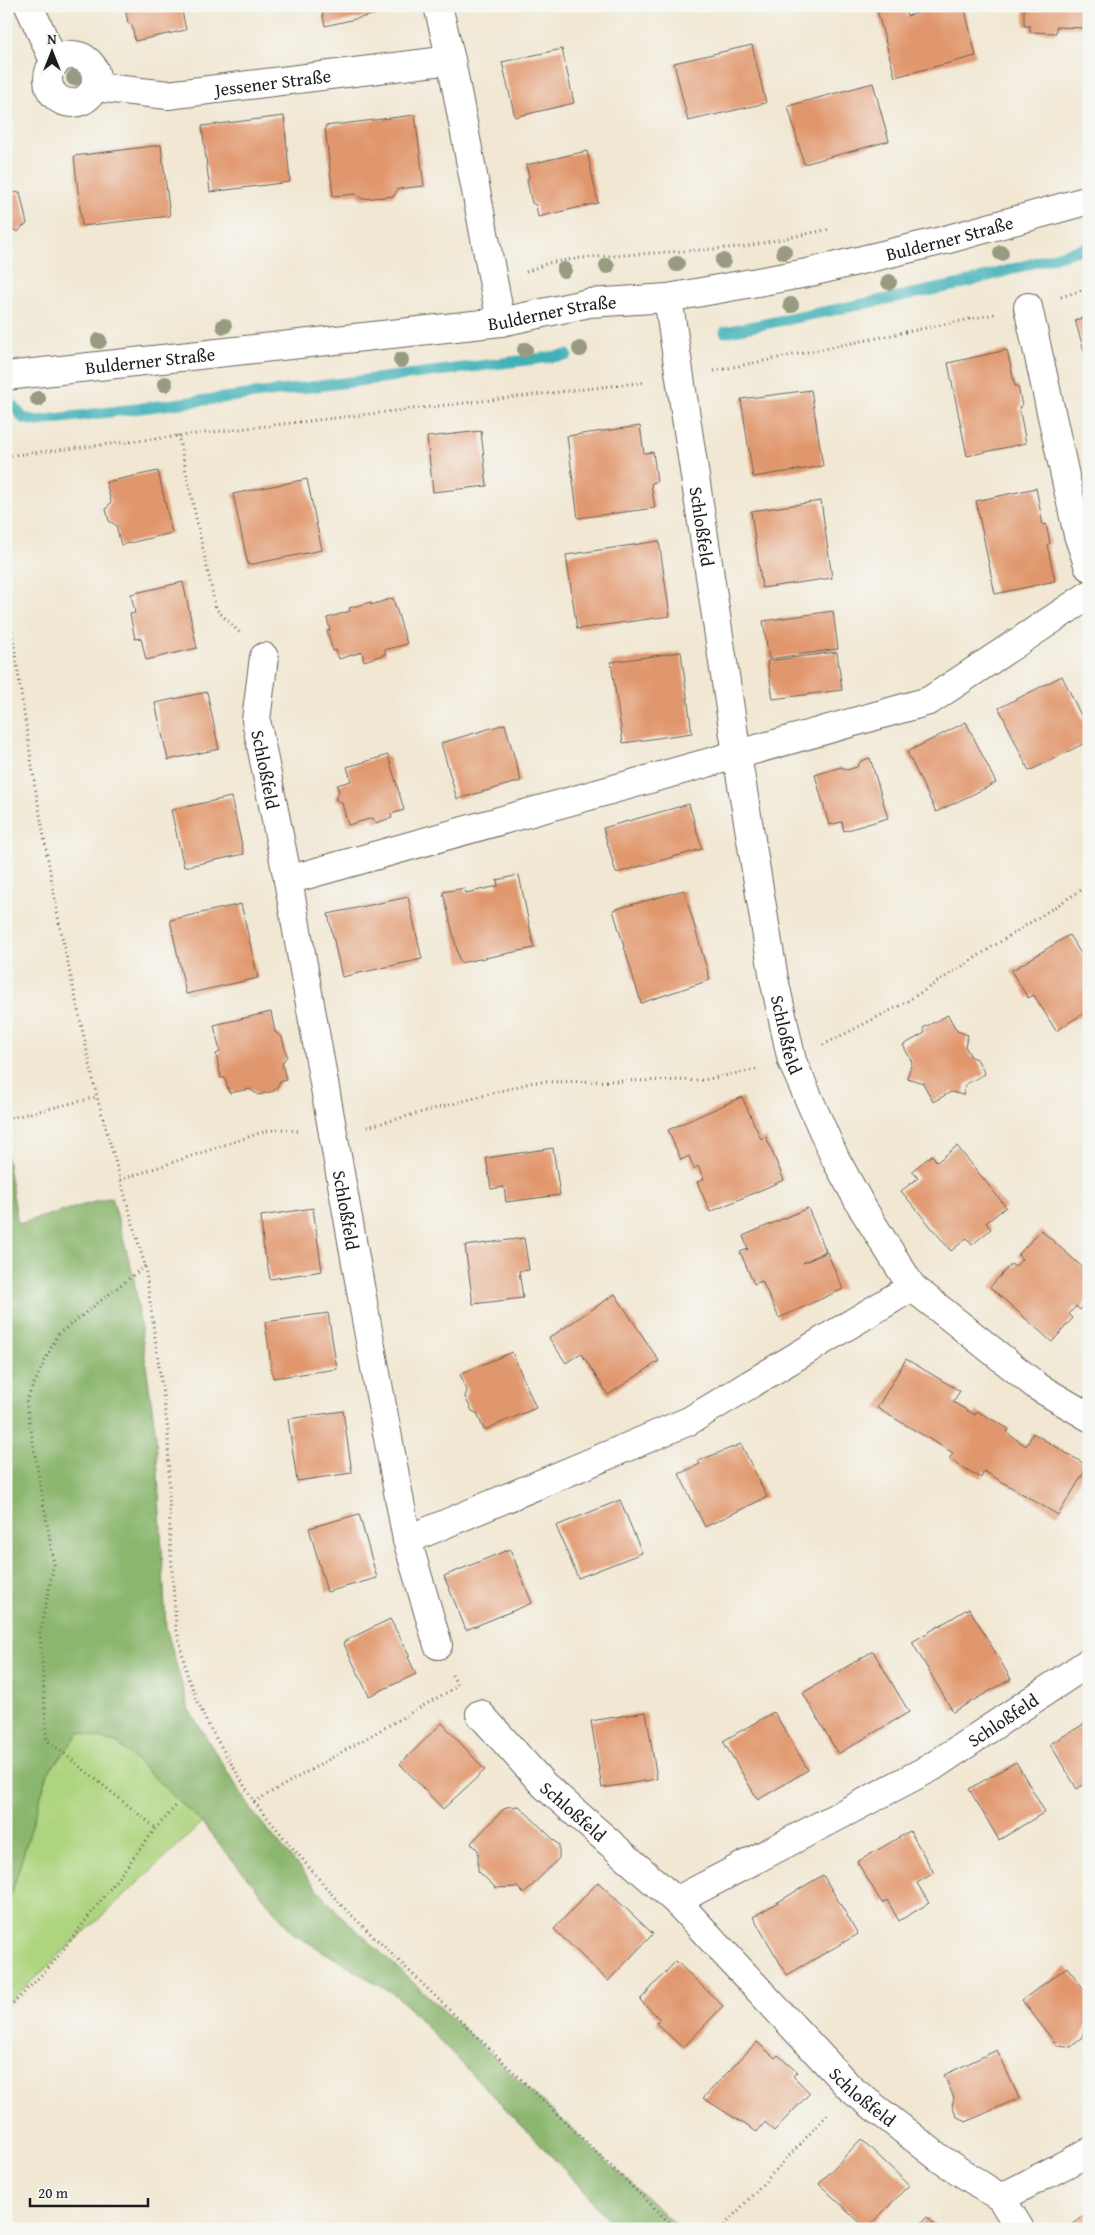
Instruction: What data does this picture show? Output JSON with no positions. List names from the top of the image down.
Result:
{
  "streets": {
    "street": ["Jessener Straße", "Bulderner Straße", "Schloßfeld"]
  },
  "crossings": [
    ["Bulderner Straße", "Schloßfeld"]
  ],
  "scale_bar": "20 m",
  "north": "top"
}
